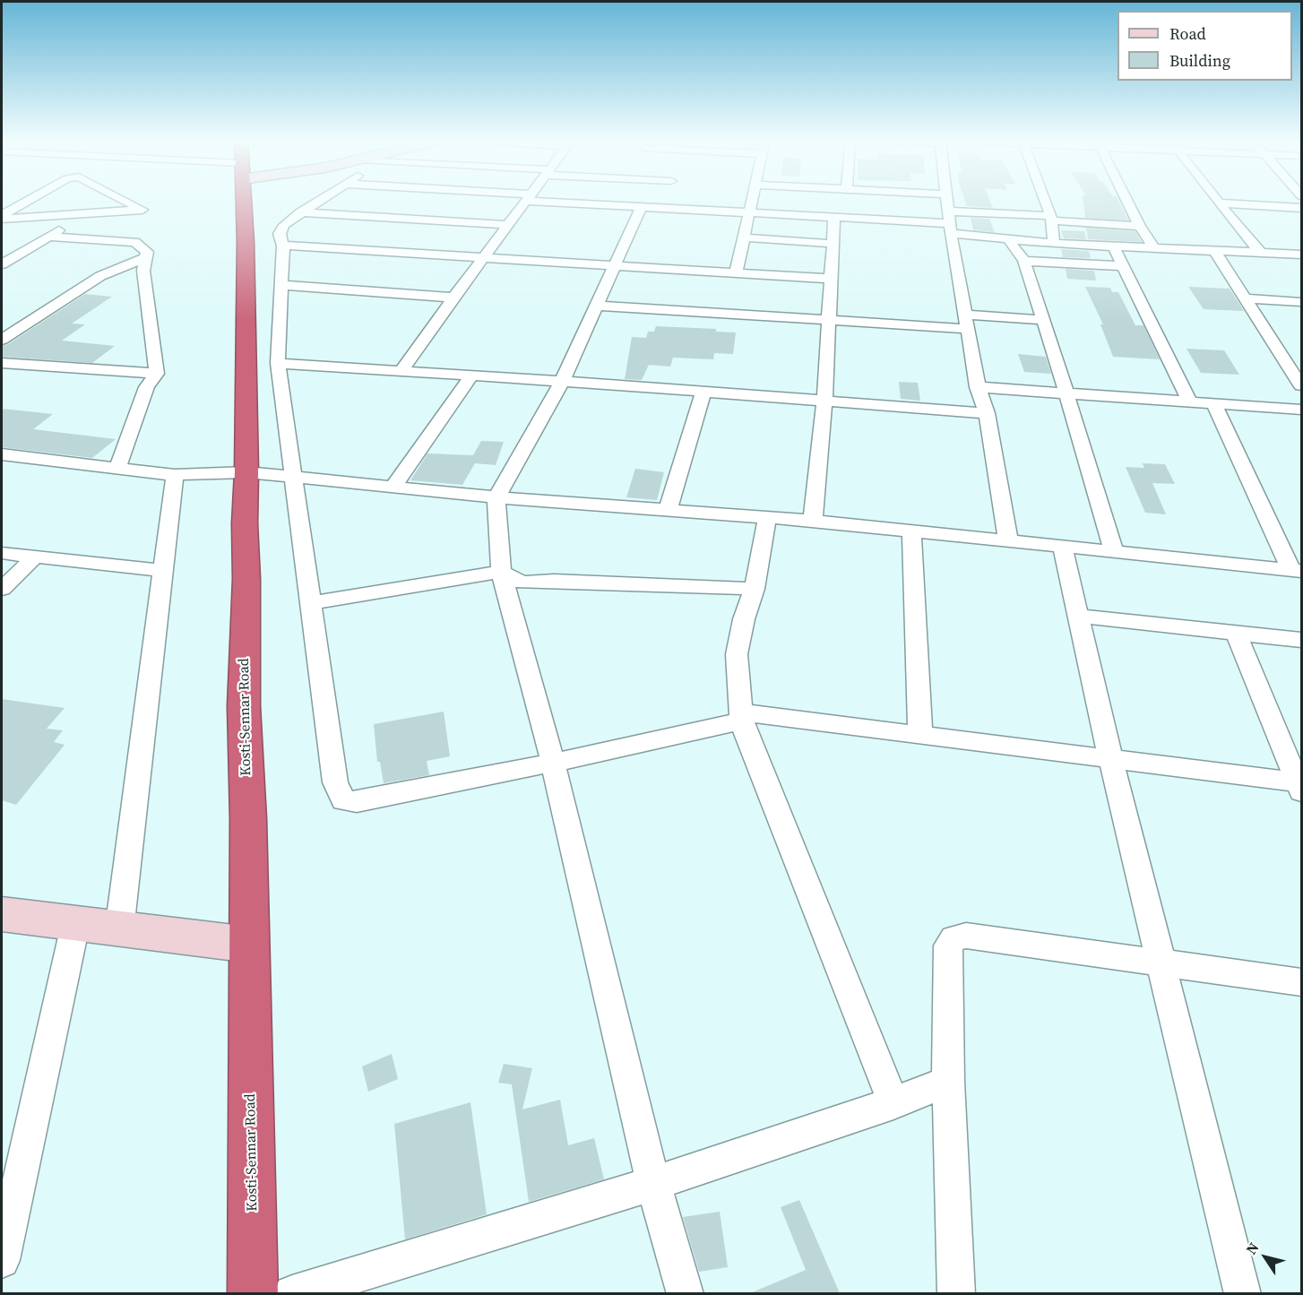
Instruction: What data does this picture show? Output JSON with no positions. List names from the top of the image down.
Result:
{
  "streets": {
    "highway": ["Kosti-Sennar Road"]
  },
  "legend": ["Road", "Building"],
  "north": "top left"
}
